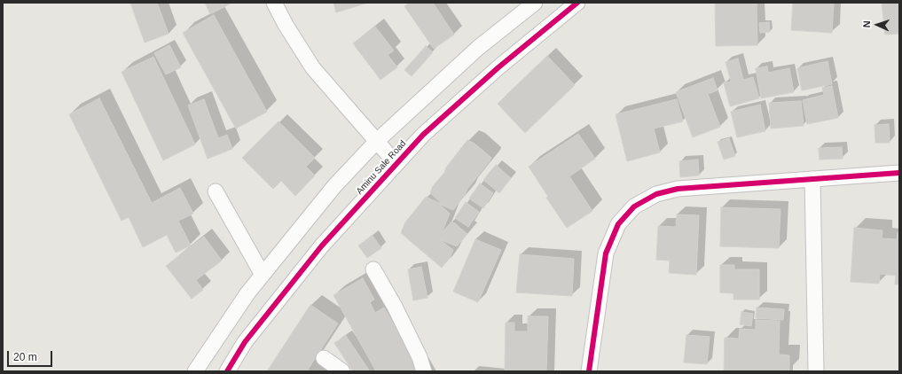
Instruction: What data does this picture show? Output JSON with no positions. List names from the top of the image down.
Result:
{
  "streets": {
    "street": ["Aminu Sale Road"]
  },
  "scale_bar": "20 m",
  "north": "left"
}
